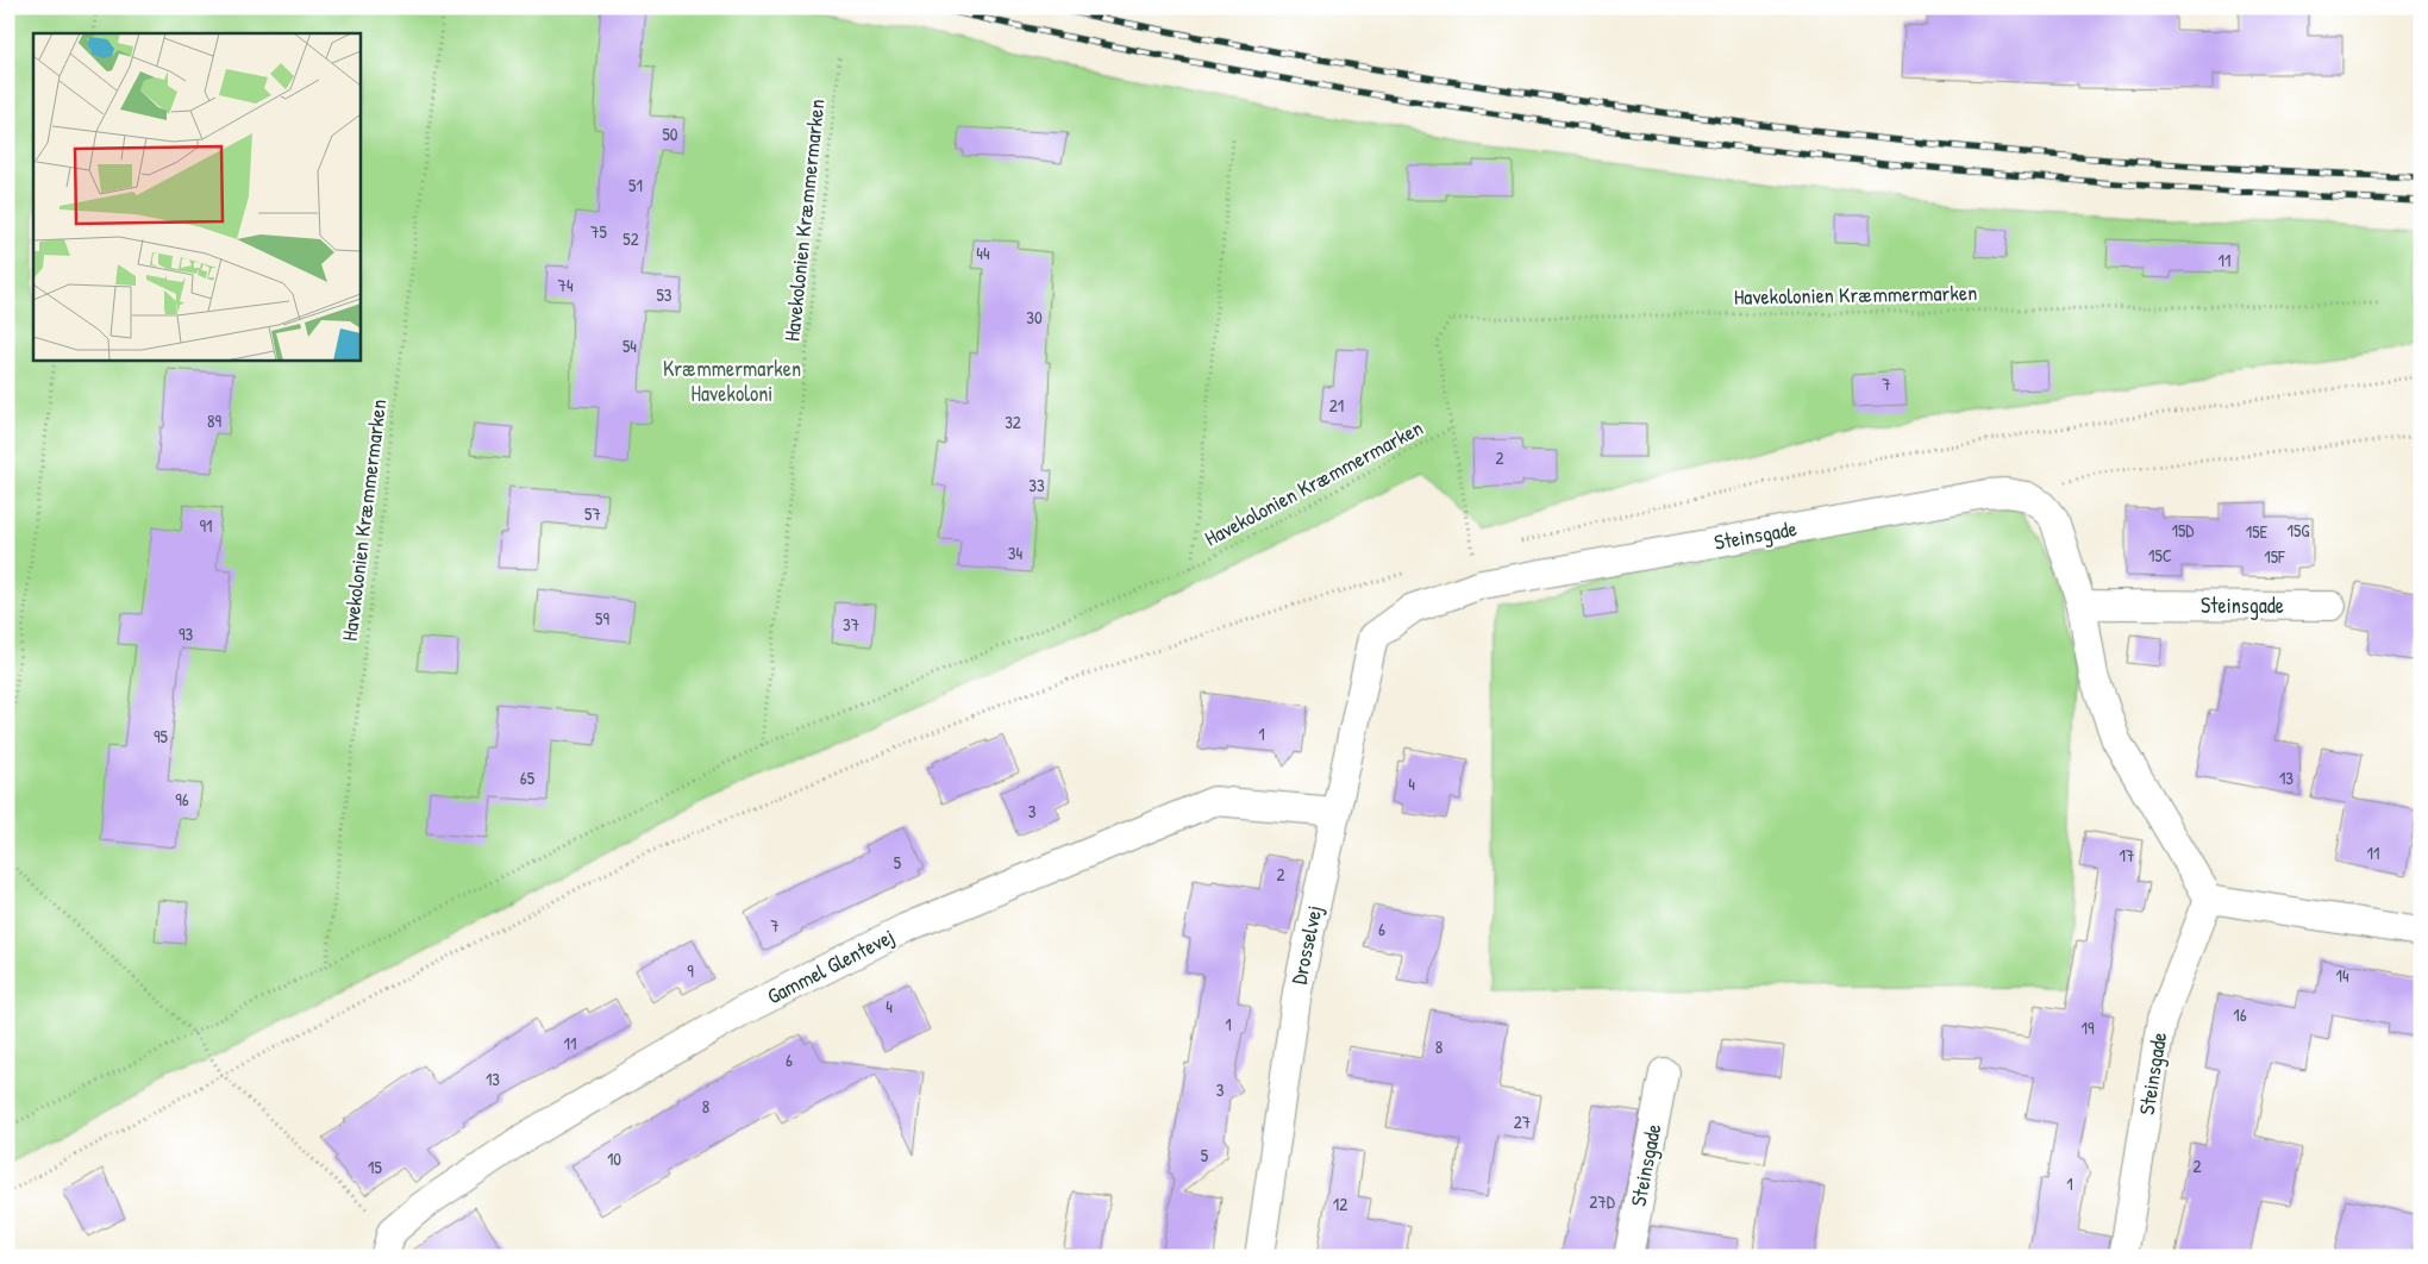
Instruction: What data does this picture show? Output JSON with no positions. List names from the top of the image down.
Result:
{
  "streets": {
    "street": ["Steinsgade", "Drosselvej", "Gammel Glentevej"],
    "path": ["Havekolonien Kræmmermarken"]
  },
  "crossings": [
    ["Steinsgade", "Drosselvej"],
    ["Drosselvej", "Gammel Glentevej"]
  ],
  "parks": ["Kræmmermarken Havekoloni"],
  "house_numbers": [
    "50",
    "51",
    "75",
    "52",
    "44",
    "11",
    "74",
    "53",
    "30",
    "54",
    "7",
    "21",
    "89",
    "32",
    "2",
    "33",
    "57",
    "91",
    "15D",
    "15G",
    "15E",
    "34",
    "15C",
    "15F",
    "59",
    "37",
    "93",
    "1",
    "95",
    "65",
    "13",
    "4",
    "96",
    "3",
    "11",
    "17",
    "5",
    "2",
    "7",
    "6",
    "9",
    "14",
    "4",
    "16",
    "1",
    "19",
    "11",
    "8",
    "6",
    "13",
    "3",
    "8",
    "27",
    "5",
    "10",
    "2",
    "15",
    "1",
    "27D",
    "12"
  ]
}
